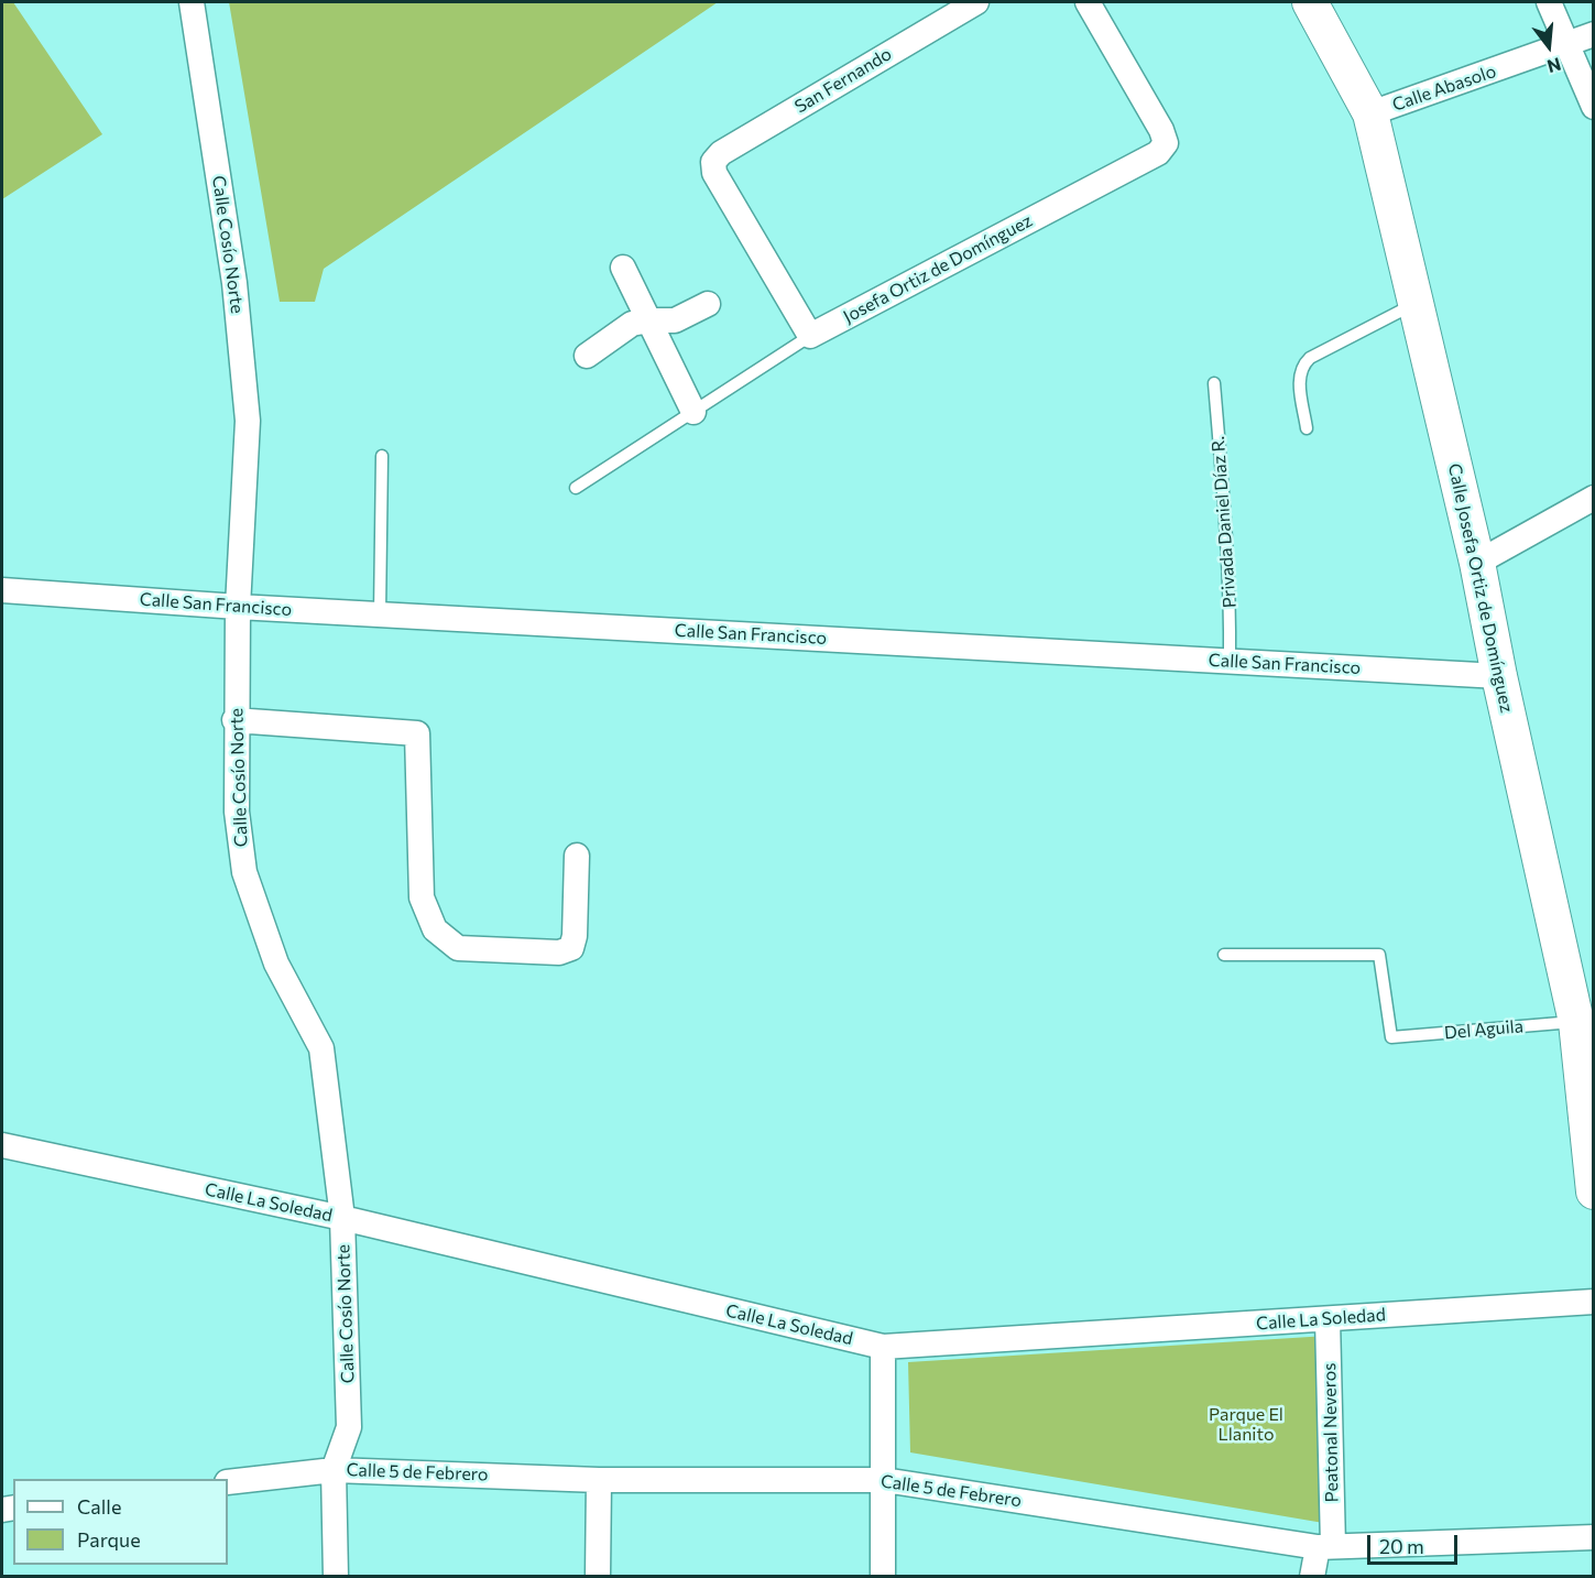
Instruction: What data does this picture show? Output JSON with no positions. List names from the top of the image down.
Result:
{
  "streets": {
    "main road": ["Calle Josefa Ortiz de Domínguez"],
    "street": [
      "San Fernando",
      "Calle Abasolo",
      "Calle Cosío Norte",
      "Josefa Ortiz de Domínguez",
      "Calle San Francisco",
      "Calle La Soledad",
      "Peatonal Neveros",
      "Calle 5 de Febrero"
    ],
    "lane": ["Privada Daniel Díaz R.", "Del Aguila"]
  },
  "crossings": [
    ["San Fernando", "Josefa Ortiz de Domínguez"],
    ["Calle Abasolo", "Calle Josefa Ortiz de Domínguez"],
    ["Calle Cosío Norte", "Calle San Francisco"],
    ["Calle Cosío Norte", "Calle La Soledad"],
    ["Calle Cosío Norte", "Calle 5 de Febrero"],
    ["Privada Daniel Díaz R.", "Calle San Francisco"],
    ["Calle Josefa Ortiz de Domínguez", "Calle San Francisco"],
    ["Calle Josefa Ortiz de Domínguez", "Del Aguila"],
    ["Calle La Soledad", "Peatonal Neveros"],
    ["Peatonal Neveros", "Calle 5 de Febrero"]
  ],
  "parks": ["Parque El Llanito"],
  "legend": ["Calle", "Parque"],
  "scale_bar": "20 m",
  "north": "bottom"
}
